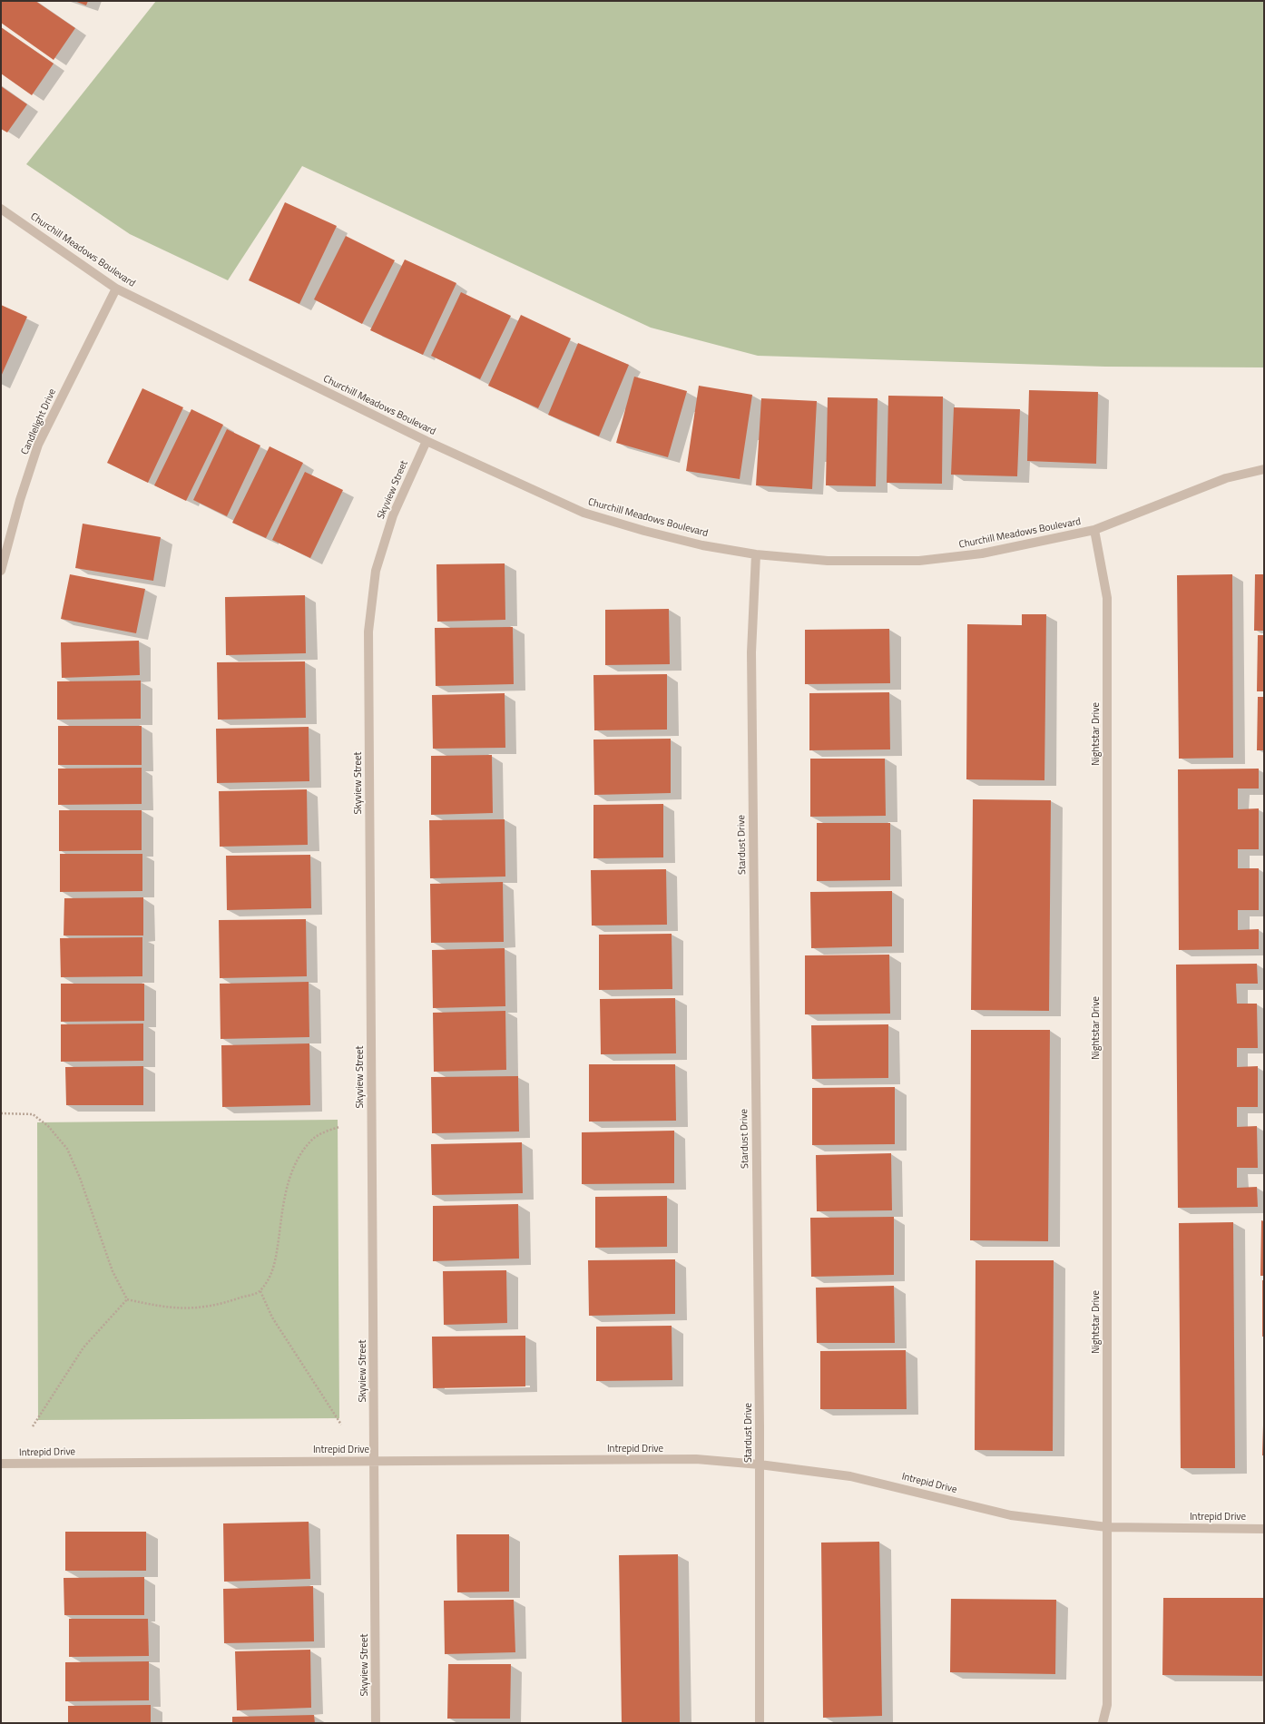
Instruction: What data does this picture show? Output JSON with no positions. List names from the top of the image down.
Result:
{
  "streets": {
    "street": [
      "Churchill Meadows Boulevard",
      "Candlelight Drive",
      "Skyview Street",
      "Nightstar Drive",
      "Stardust Drive",
      "Intrepid Drive"
    ]
  },
  "crossings": [
    ["Churchill Meadows Boulevard", "Candlelight Drive"],
    ["Churchill Meadows Boulevard", "Skyview Street"],
    ["Churchill Meadows Boulevard", "Nightstar Drive"],
    ["Churchill Meadows Boulevard", "Stardust Drive"],
    ["Skyview Street", "Intrepid Drive"],
    ["Nightstar Drive", "Intrepid Drive"],
    ["Stardust Drive", "Intrepid Drive"]
  ]
}
